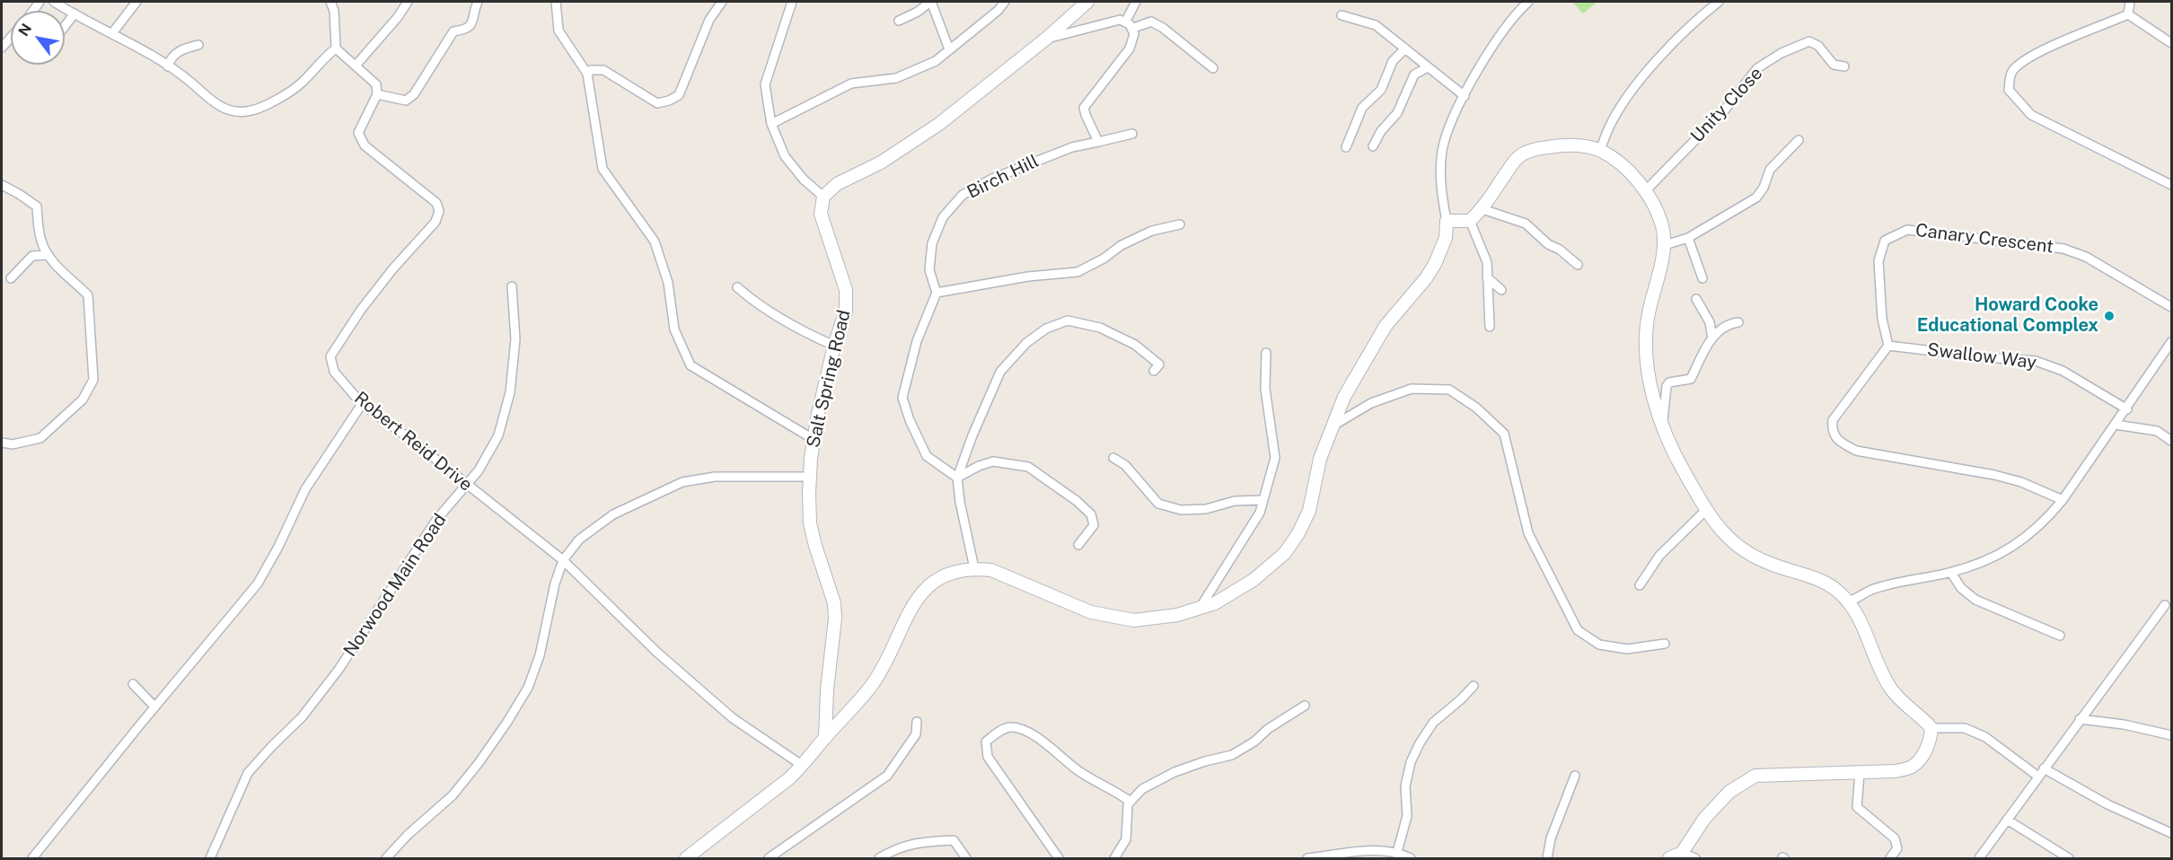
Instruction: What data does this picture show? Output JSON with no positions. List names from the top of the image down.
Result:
{
  "streets": {
    "street": [
      "Unity Close",
      "Birch Hill",
      "Canary Crescent",
      "Swallow Way",
      "Salt Spring Road",
      "Robert Reid Drive",
      "Norwood Main Road"
    ]
  },
  "crossings": [
    ["Canary Crescent", "Swallow Way"],
    ["Robert Reid Drive", "Norwood Main Road"]
  ],
  "places": ["Howard Cooke Educational Complex"],
  "north": "top left"
}
